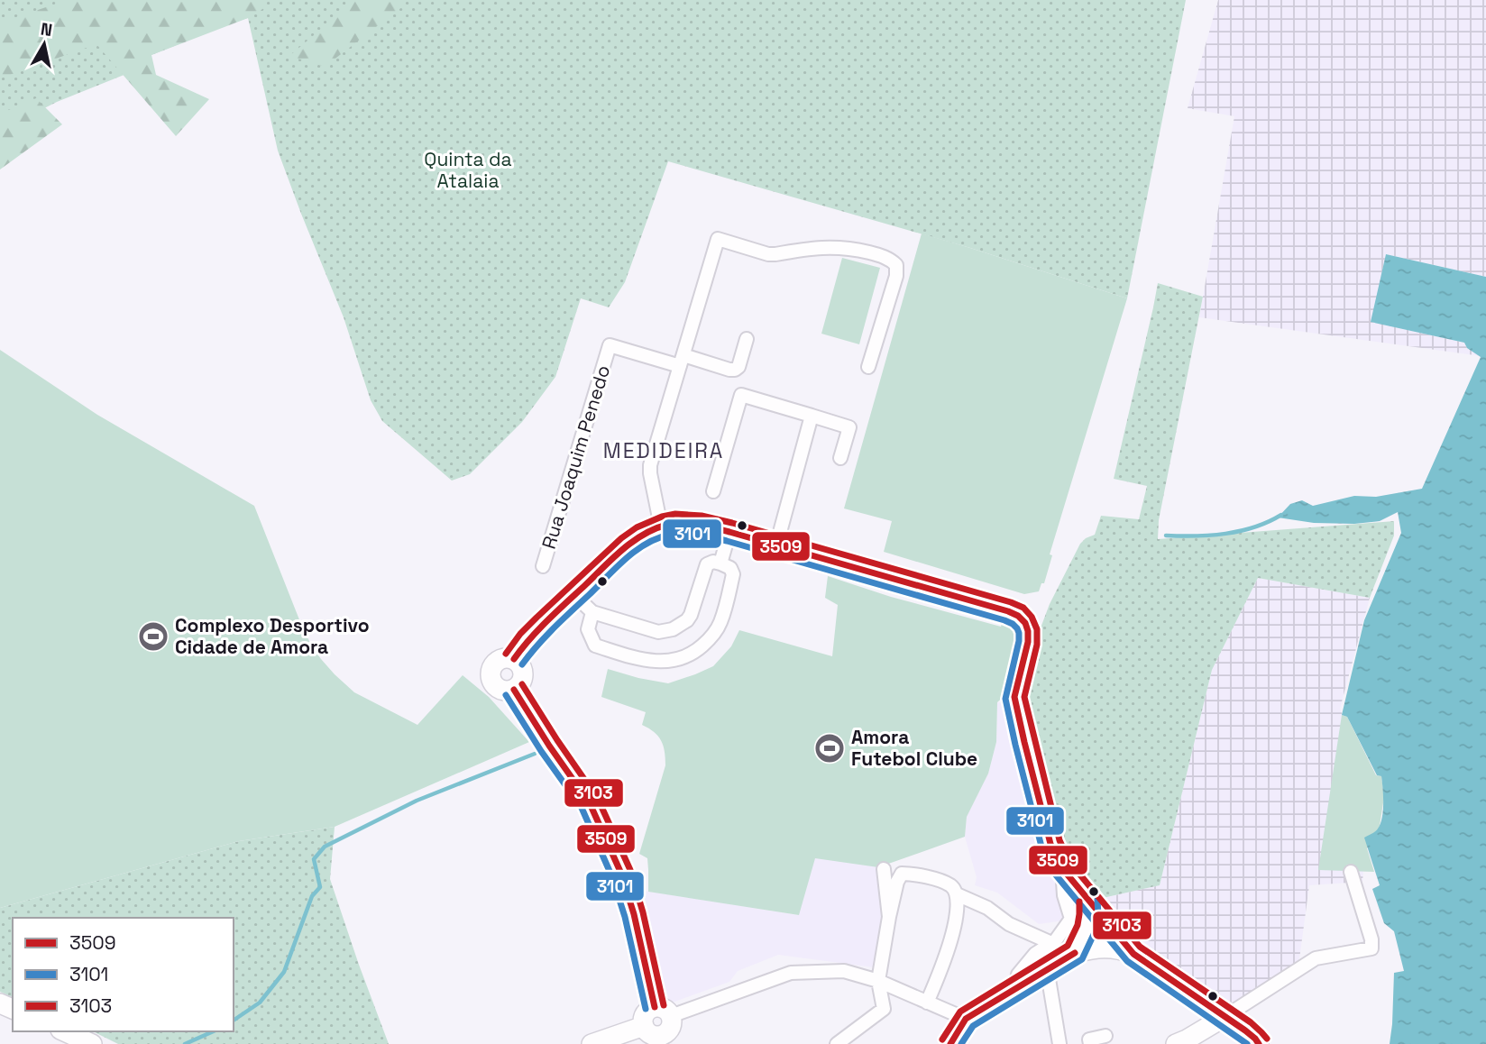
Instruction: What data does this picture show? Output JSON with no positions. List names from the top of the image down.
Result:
{
  "streets": {
    "street": ["Rua Joaquim Penedo"]
  },
  "districts": ["MEDIDEIRA"],
  "parks": ["Quinta da Atalaia"],
  "places": {
    "sports": ["Complexo Desportivo Cidade de Amora", "Amora Futebol Clube"]
  },
  "lines": ["transit line 3103", "transit line 3509", "transit line 3101"],
  "legend": ["3509", "3101", "3103"],
  "north": "top"
}
